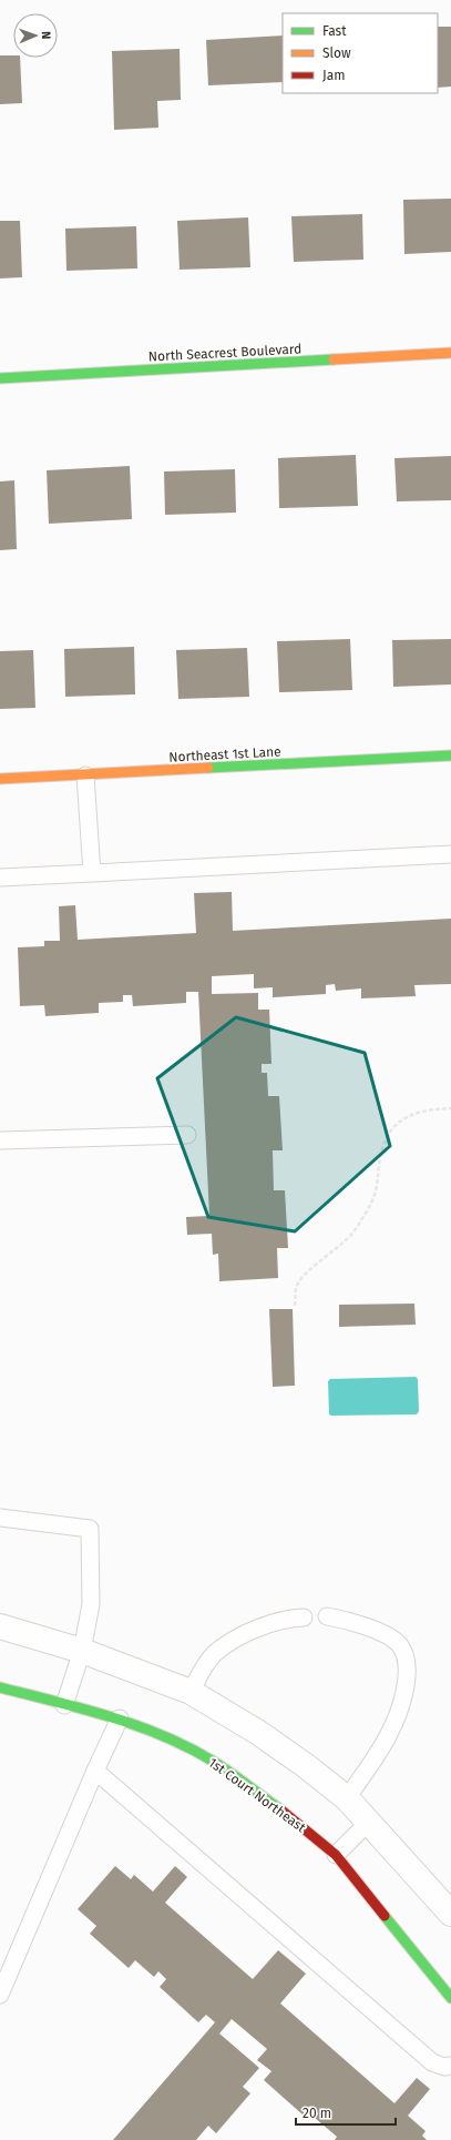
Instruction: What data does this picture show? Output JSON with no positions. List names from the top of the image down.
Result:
{
  "streets": {
    "street": ["North Seacrest Boulevard", "Northeast 1st Lane", "1st Court Northeast"]
  },
  "legend": ["Fast", "Slow", "Jam"],
  "scale_bar": "20 m",
  "north": "right"
}
